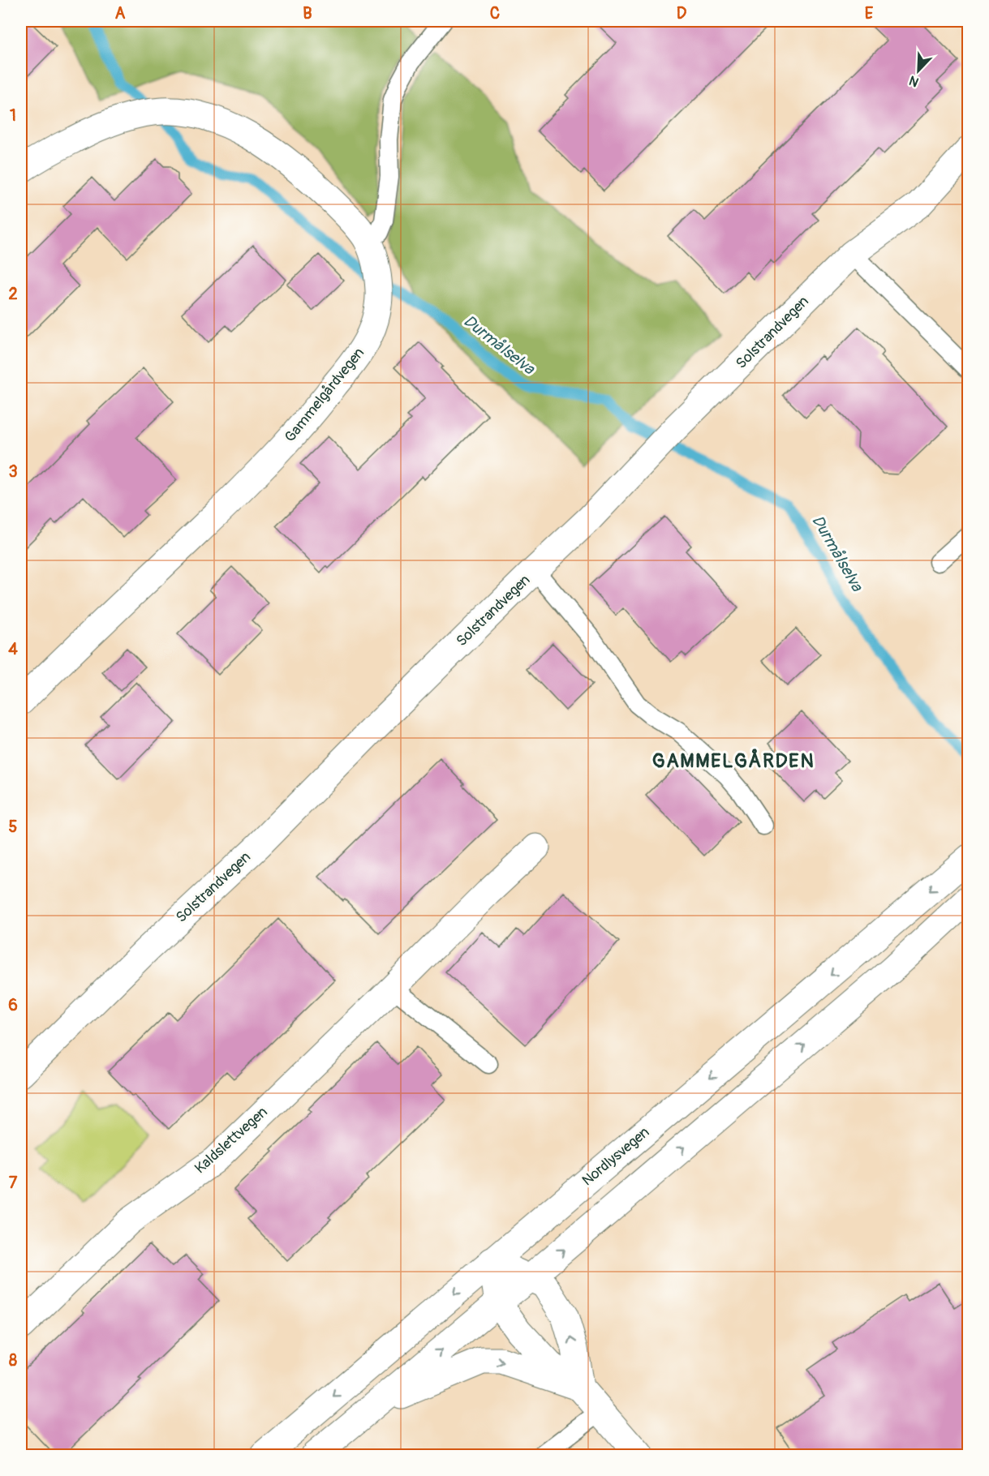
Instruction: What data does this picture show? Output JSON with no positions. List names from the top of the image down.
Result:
{
  "streets": {
    "main road": [
      "Solstrandvegen",
      "Gammelgårdvegen",
      "Kaldslettvegen",
      "Nordlysvegen"
    ]
  },
  "districts": ["GAMMELGÅRDEN"],
  "water": ["Durmålselva"],
  "north": "bottom left",
  "grid": {
    "columns": [
      "A",
      "B",
      "C",
      "D",
      "E"
    ],
    "rows": [
      "1",
      "2",
      "3",
      "4",
      "5",
      "6",
      "7",
      "8"
    ]
  }
}
